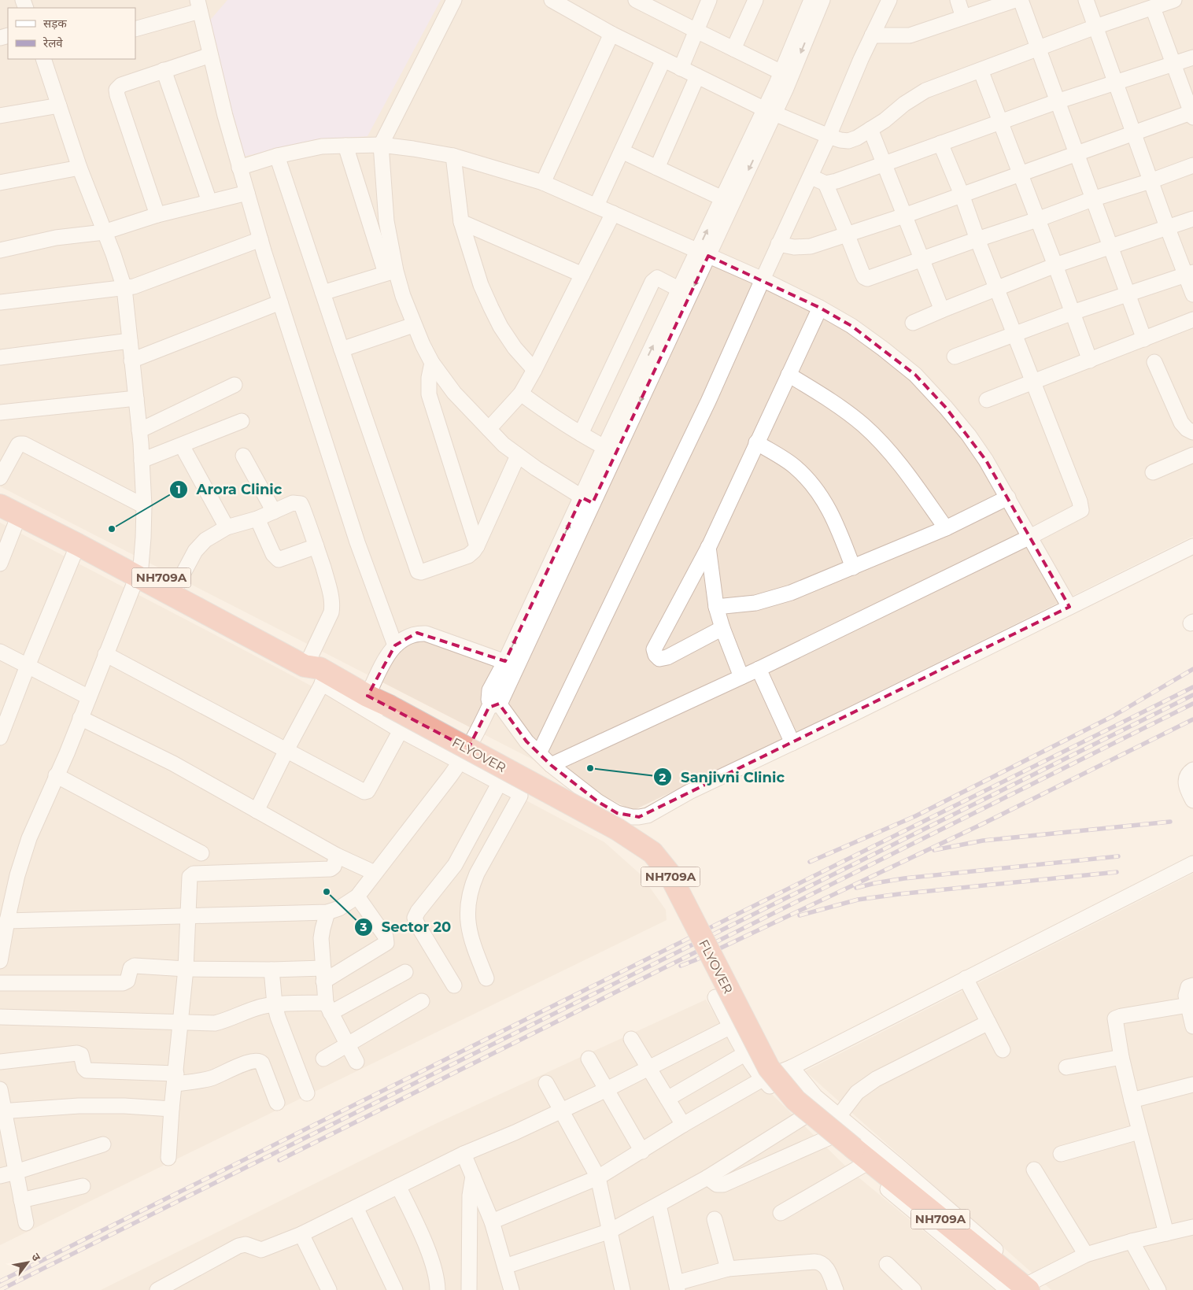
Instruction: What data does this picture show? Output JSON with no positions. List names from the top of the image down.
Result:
{
  "streets": {
    "highway": ["NH709A", "FLYOVER"]
  },
  "crossings": [
    ["NH709A", "FLYOVER"]
  ],
  "places": ["Arora Clinic", "Sanjivni Clinic", "Sector 20"],
  "legend": ["सड़क", "रेलवे"],
  "north": "top right"
}
